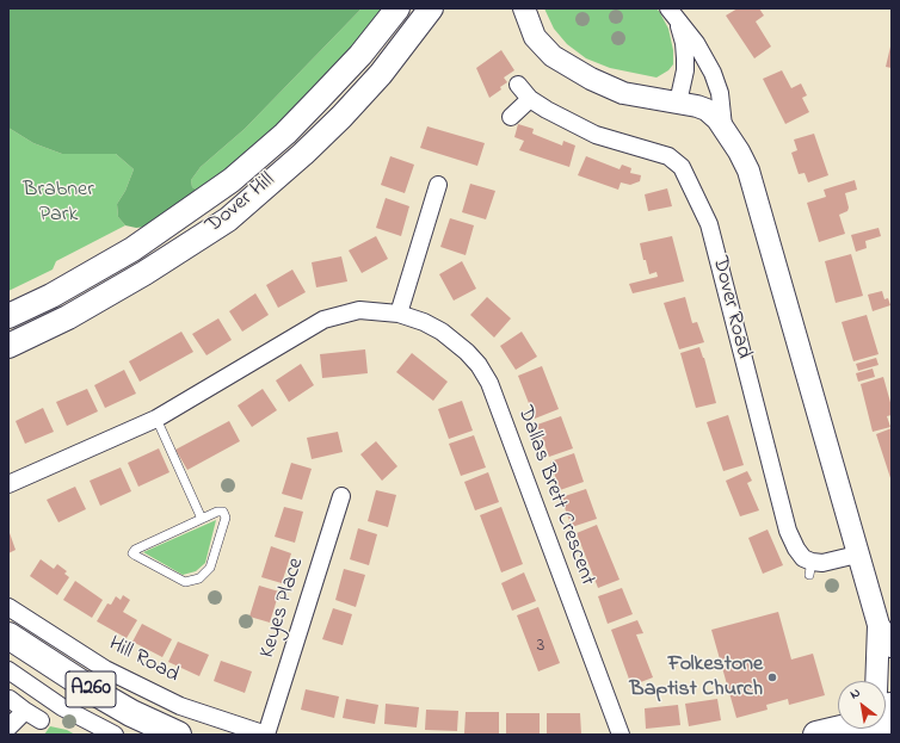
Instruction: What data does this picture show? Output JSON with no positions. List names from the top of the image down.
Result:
{
  "streets": {
    "main road": ["Dover Hill", "A260"],
    "street": [
      "Dover Road",
      "Dallas Brett Crescent",
      "Keyes Place",
      "Hill Road"
    ]
  },
  "crossings": [
    ["Keyes Place", "Hill Road"]
  ],
  "parks": ["Brabner Park"],
  "places": ["Folkestone Baptist Church"],
  "house_numbers": ["3"],
  "north": "top left"
}
